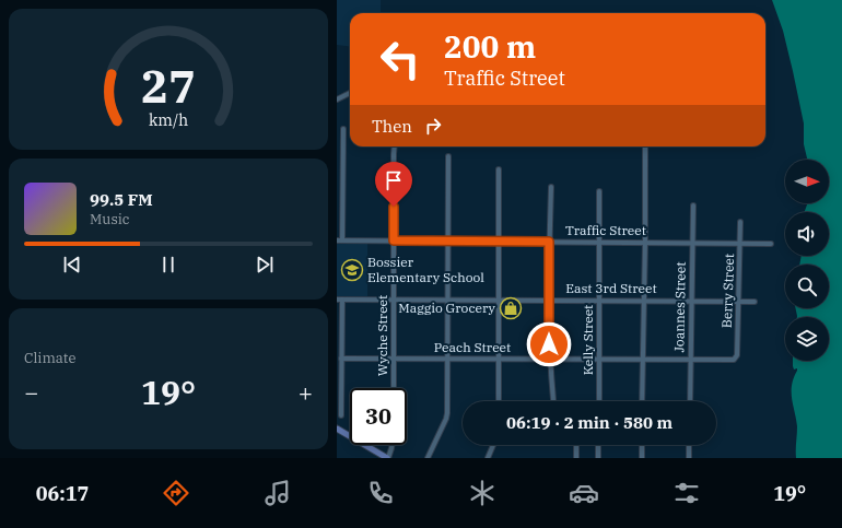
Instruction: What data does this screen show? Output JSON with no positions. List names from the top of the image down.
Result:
{
  "streets": {
    "street": [
      "Traffic Street",
      "East 3rd Street",
      "Berry Street",
      "Joannes Street",
      "Wyche Street",
      "Kelly Street",
      "Peach Street"
    ]
  },
  "crossings": [
    ["Traffic Street", "Berry Street"],
    ["Traffic Street", "Joannes Street"],
    ["Traffic Street", "Wyche Street"],
    ["Traffic Street", "Kelly Street"],
    ["East 3rd Street", "Berry Street"],
    ["East 3rd Street", "Joannes Street"],
    ["East 3rd Street", "Wyche Street"],
    ["East 3rd Street", "Kelly Street"],
    ["Berry Street", "Peach Street"],
    ["Joannes Street", "Peach Street"],
    ["Wyche Street", "Peach Street"],
    ["Kelly Street", "Peach Street"]
  ],
  "places": {
    "school or university": ["Bossier Elementary School"],
    "shop": ["Maggio Grocery"]
  },
  "north": "right",
  "page": {
    "turn": ["200 m", "Traffic Street"],
    "then": "Then",
    "song": ["99.5 FM", "Music"],
    "tile": "Climate",
    "heat": ["−", "19°", "+"],
    "limit": "30",
    "trip": "06:19 · 2 min · 580 m",
    "tabs": ["06:17", "19°"],
    "gauge": ["27", "km/h"]
  }
}
